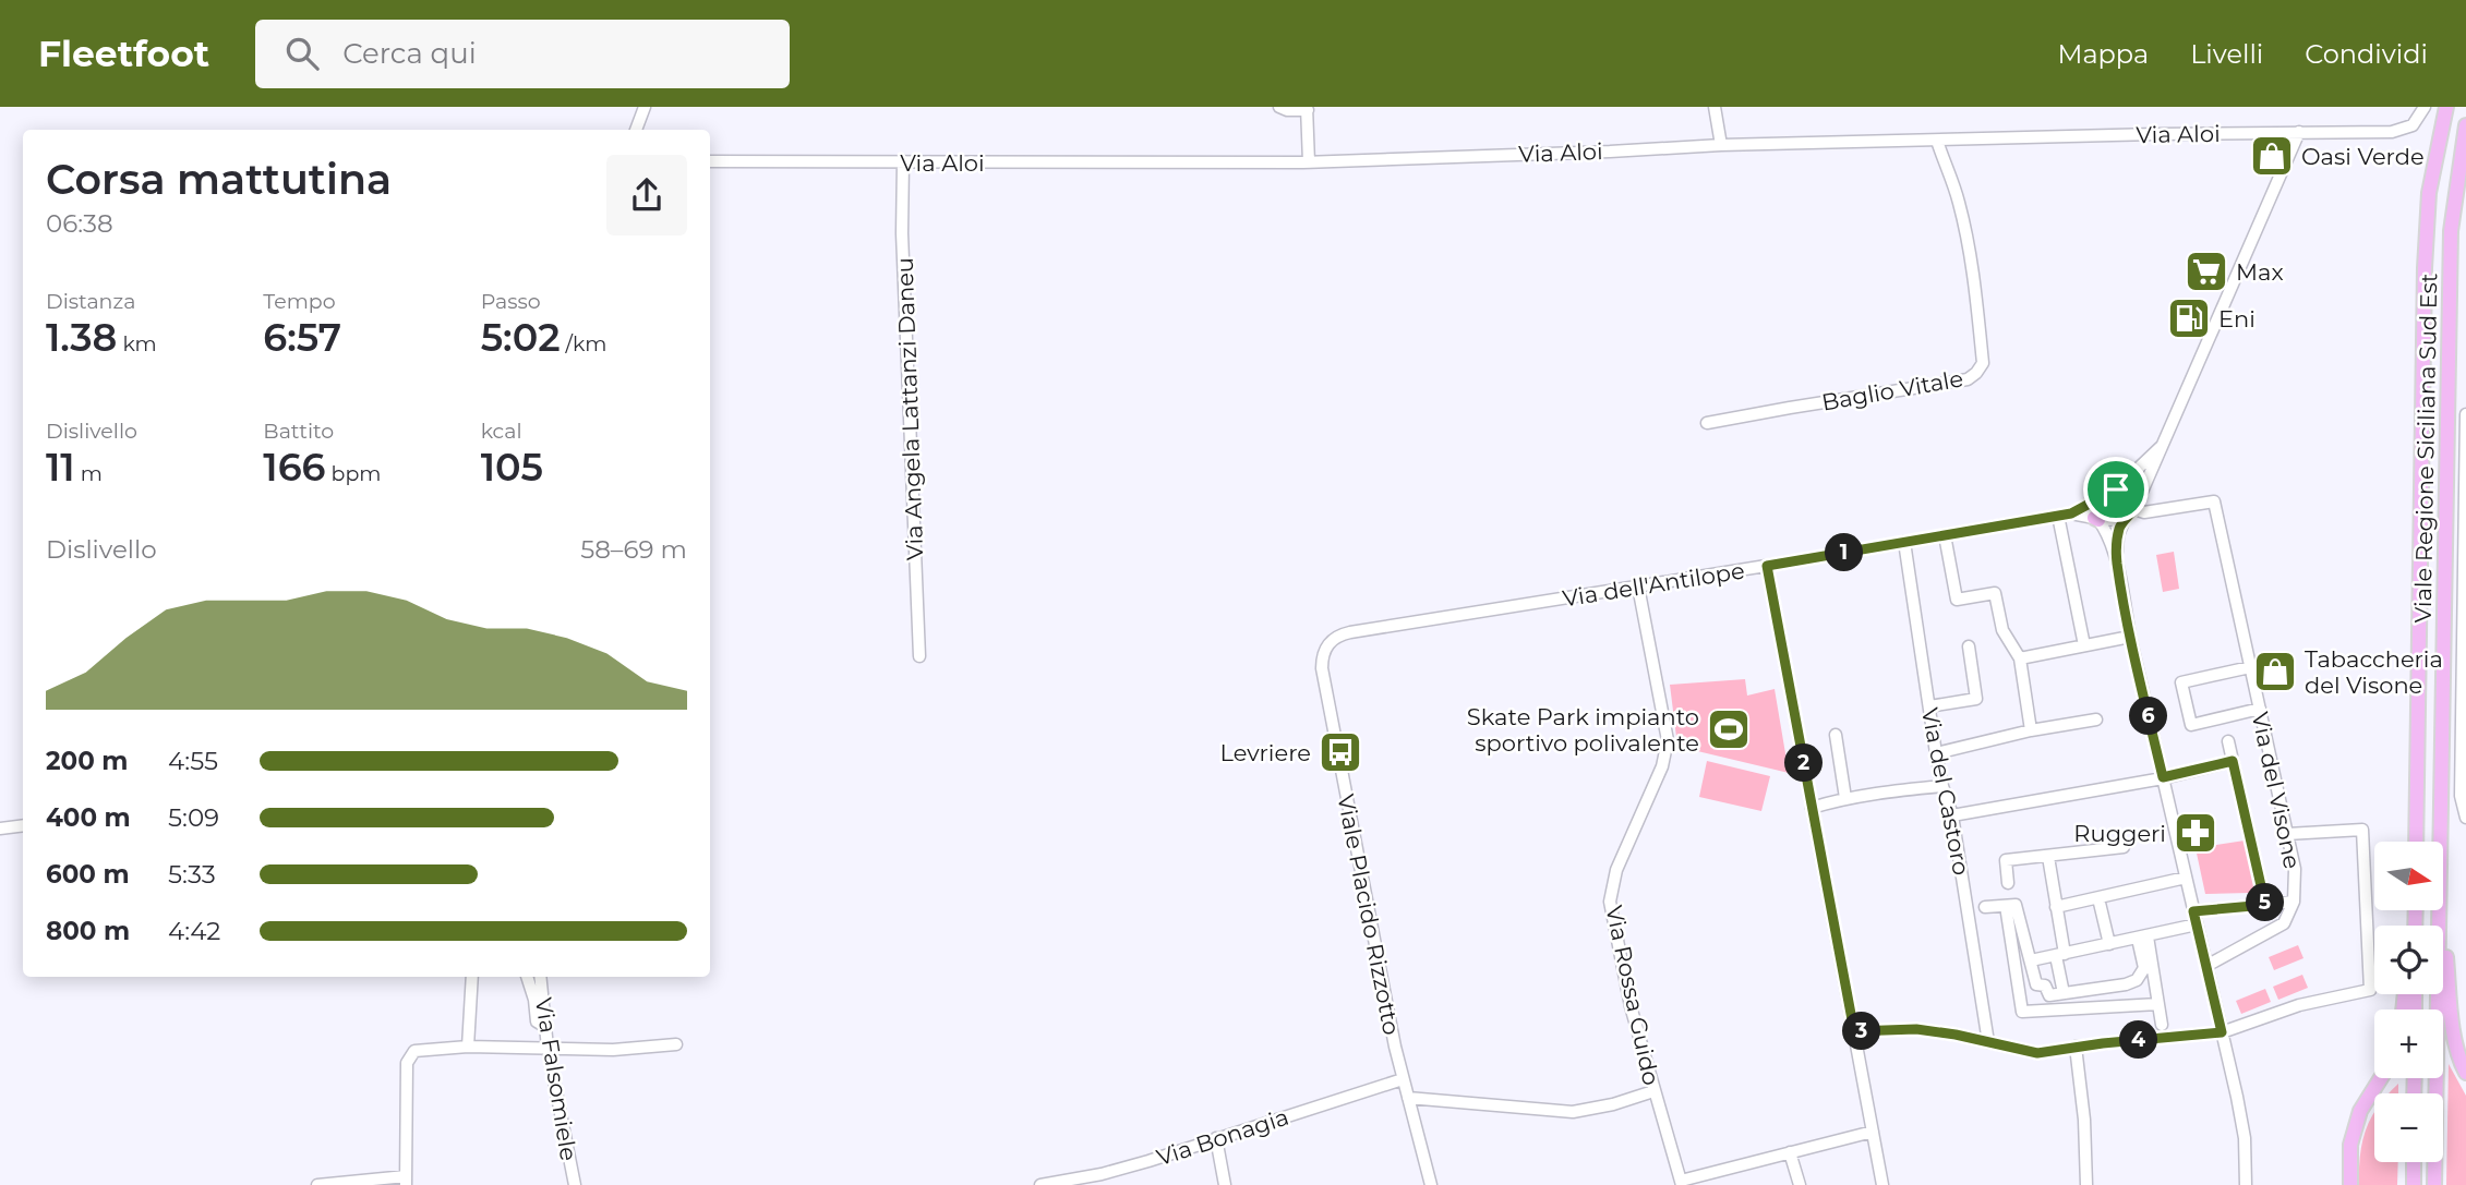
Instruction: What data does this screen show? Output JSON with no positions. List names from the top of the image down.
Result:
{
  "streets": {
    "main road": ["Viale Regione Siciliana Sud Est"],
    "street": [
      "Via Aloi",
      "Baglio Vitale",
      "Via Angela Lattanzi Daneu",
      "Via dell'Antilope",
      "Via del Visone",
      "Via del Castoro",
      "Viale Placido Rizzotto",
      "Via Rossa Guido",
      "Via Falsomiele",
      "Via Bonagia"
    ]
  },
  "crossings": [
    ["Via Aloi", "Baglio Vitale"],
    ["Via Aloi", "Via Angela Lattanzi Daneu"],
    ["Via dell'Antilope", "Via del Castoro"],
    ["Via dell'Antilope", "Viale Placido Rizzotto"],
    ["Via dell'Antilope", "Via Rossa Guido"],
    ["Viale Placido Rizzotto", "Via Bonagia"]
  ],
  "places": {
    "shop": ["Oasi Verde", "Tabaccheria del Visone"],
    "supermarket": ["Max"],
    "fuel station": ["Eni"],
    "sports": ["Skate Park impianto sportivo polivalente"],
    "bus stop": ["Levriere"],
    "pharmacy": ["Ruggeri"]
  },
  "north": "right",
  "page": {
    "header": "Fleetfoot",
    "search": "Cerca qui",
    "nav": ["Mappa", "Livelli", "Condividi"],
    "heading": ["Corsa mattutina", "06:38"],
    "stats": [
      ["Distanza", "1.38 km"],
      ["Tempo", "6:57"],
      ["Passo", "5:02 /km"],
      ["Dislivello", "11 m"],
      ["Battito", "166 bpm"],
      ["kcal", "105"]
    ],
    "chart": ["Dislivello", "58–69 m"],
    "pins": [
      "1",
      "6",
      "2",
      "5",
      "3",
      "4"
    ],
    "list": [
      {
        "name": "200 m",
        "note": "4:55"
      },
      {
        "name": "400 m",
        "note": "5:09"
      },
      {
        "name": "600 m",
        "note": "5:33"
      },
      {
        "name": "800 m",
        "note": "4:42"
      }
    ],
    "map_buttons": ["+", "−"]
  }
}
